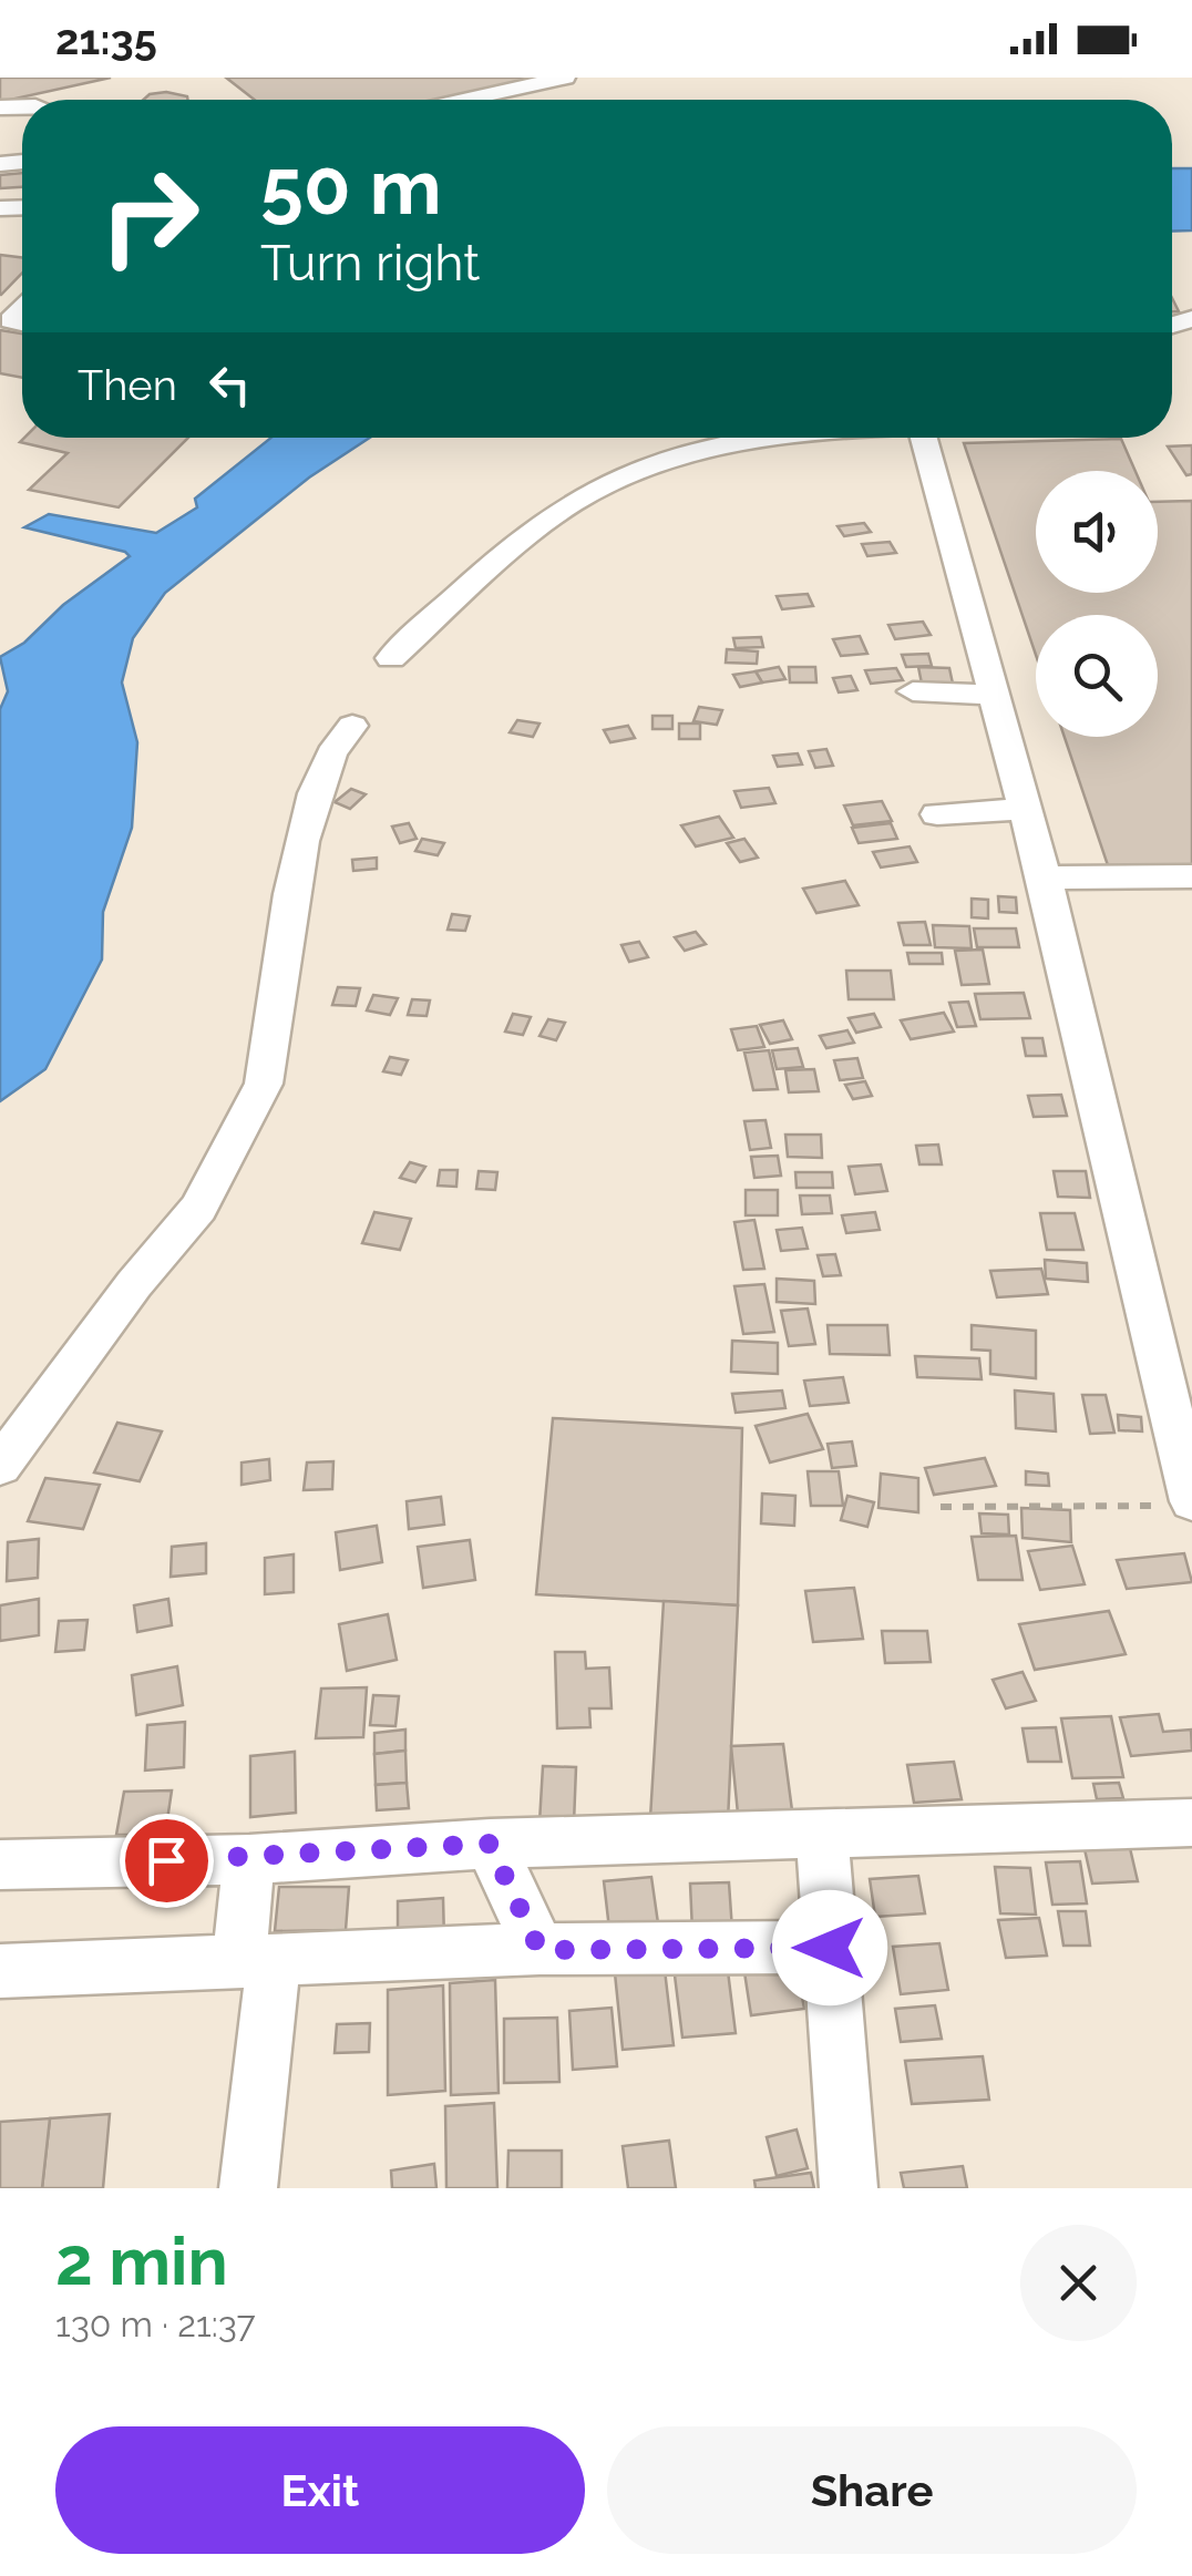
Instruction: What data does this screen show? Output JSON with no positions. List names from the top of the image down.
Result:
{
  "page": {
    "status": "21:35",
    "turn": ["50 m", "Turn right"],
    "then": "Then",
    "heading": ["2 min", "130 m · 21:37"],
    "buttons": ["Exit", "Share"]
  }
}
